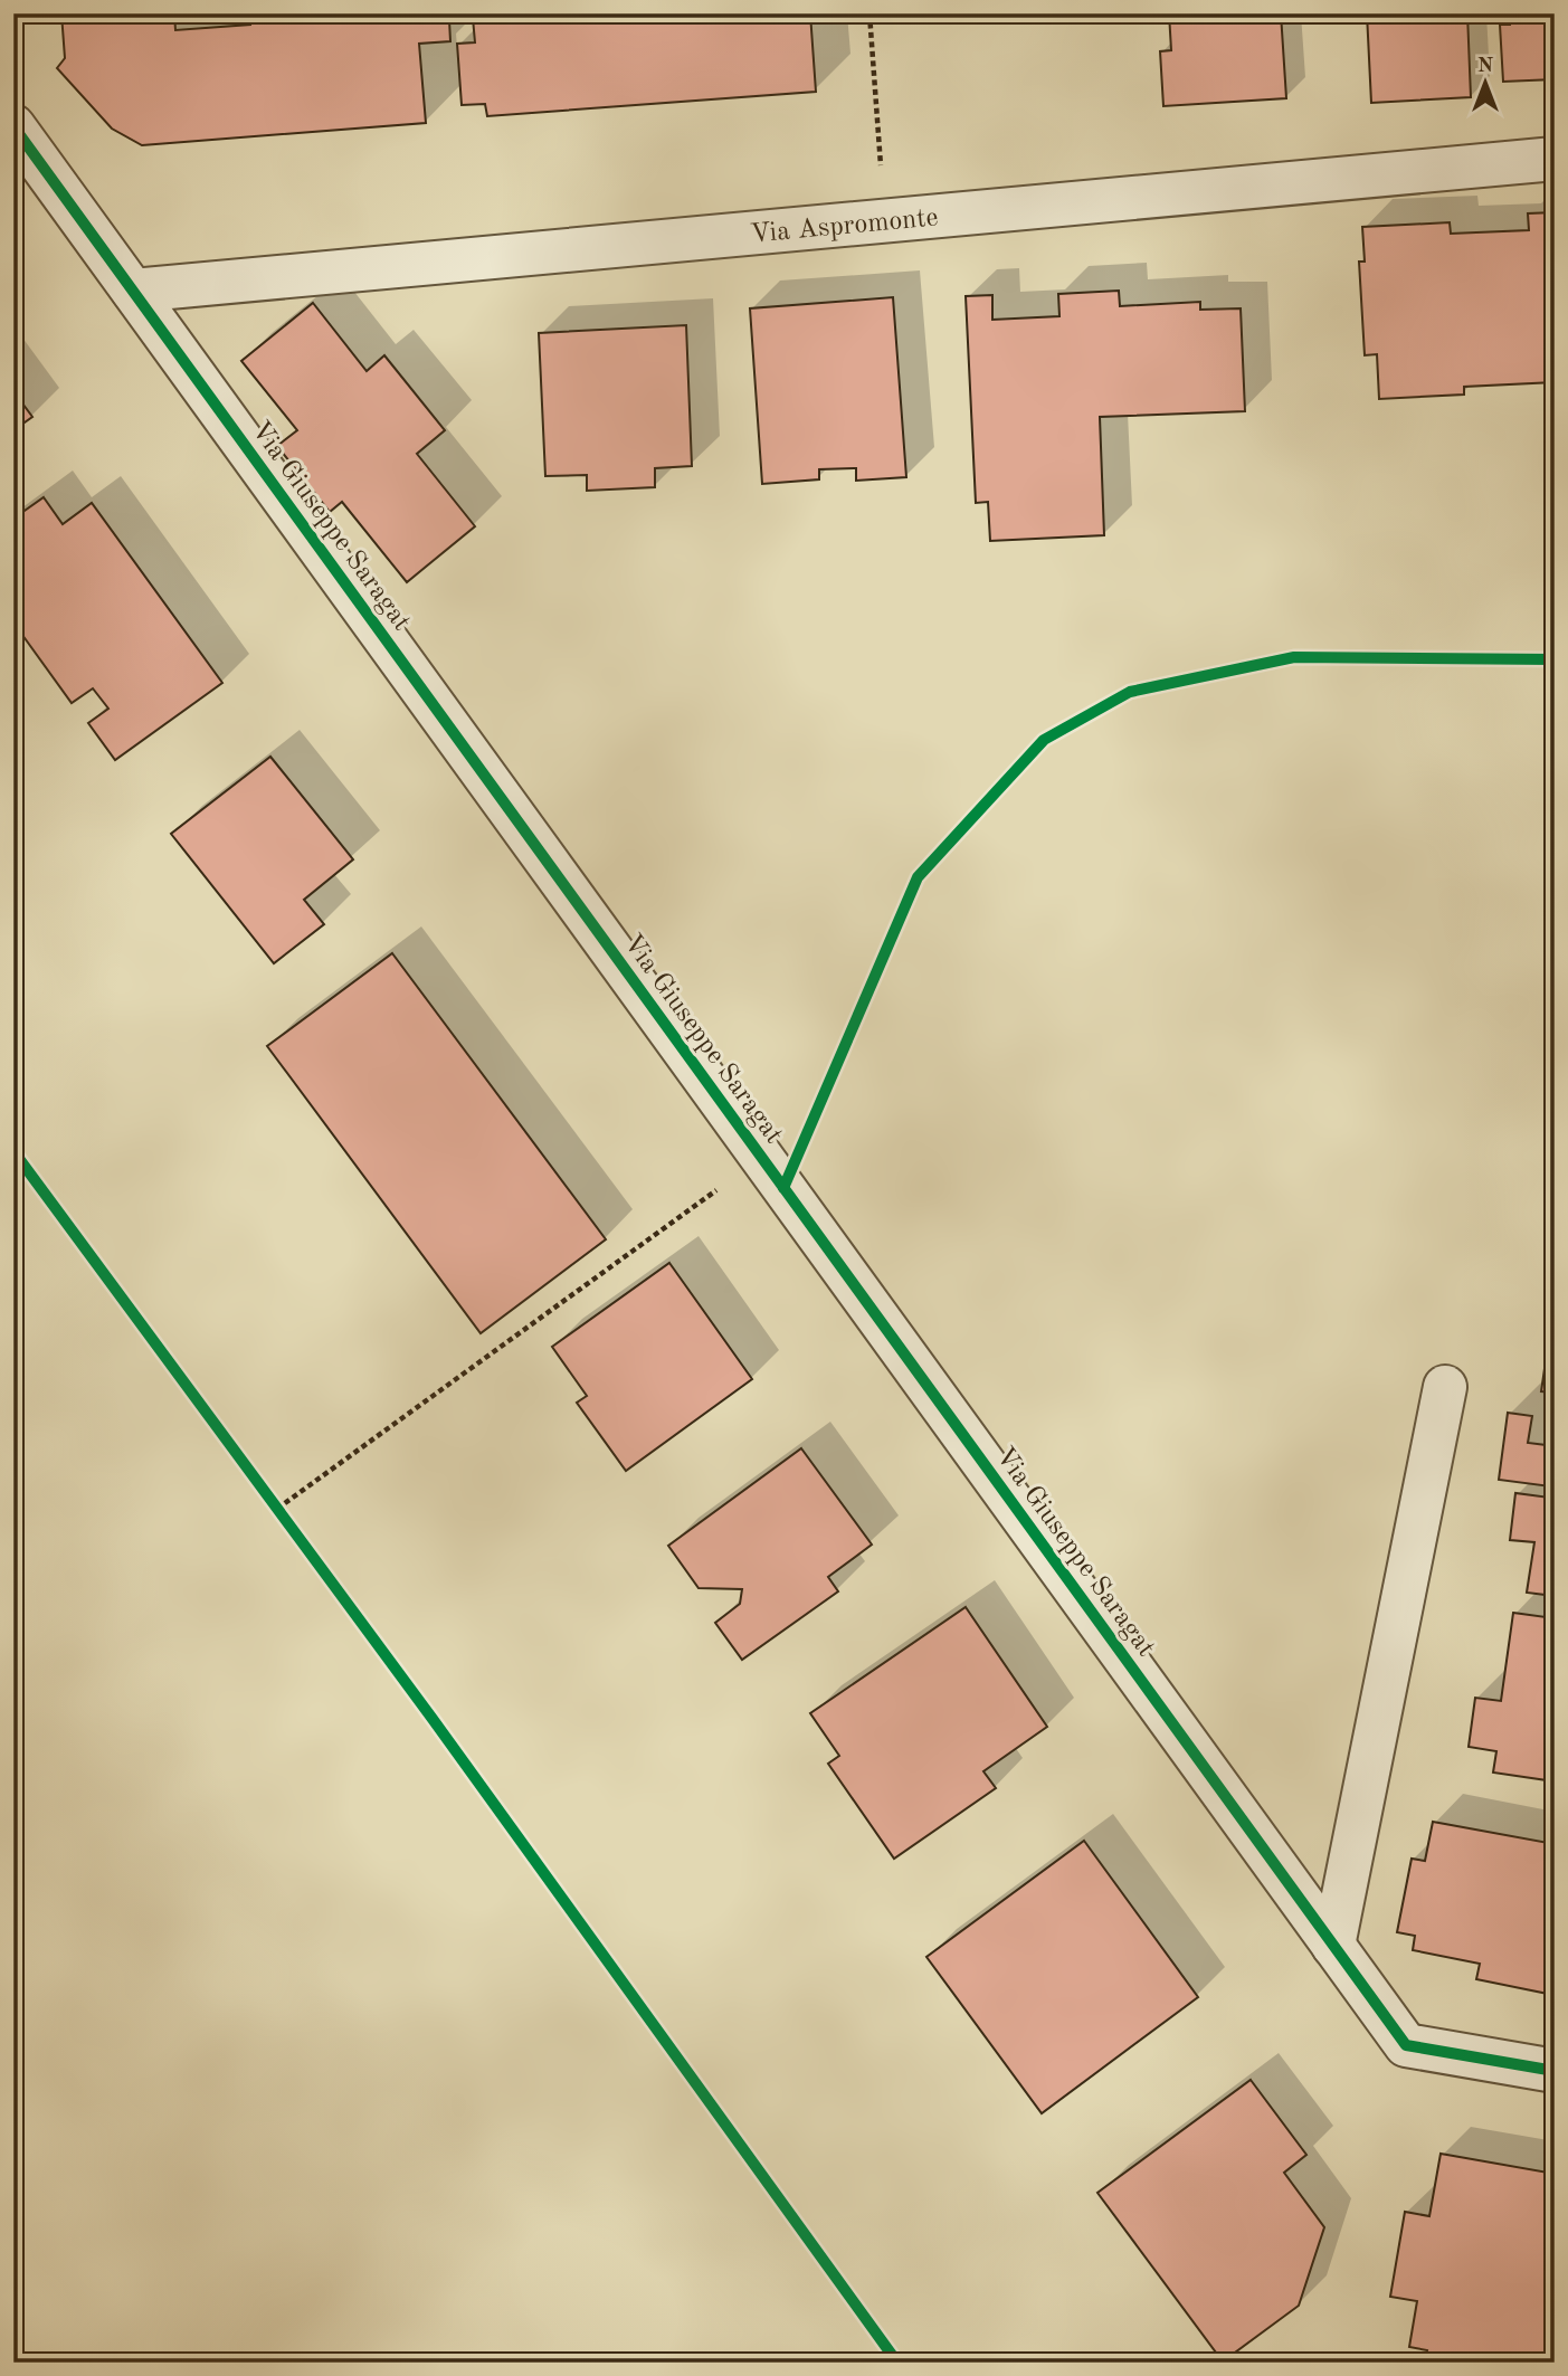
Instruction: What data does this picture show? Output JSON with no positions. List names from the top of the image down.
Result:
{
  "streets": {
    "street": ["Via Aspromonte", "Via Giuseppe Saragat"]
  },
  "crossings": [
    ["Via Aspromonte", "Via Giuseppe Saragat"]
  ],
  "north": "top"
}
